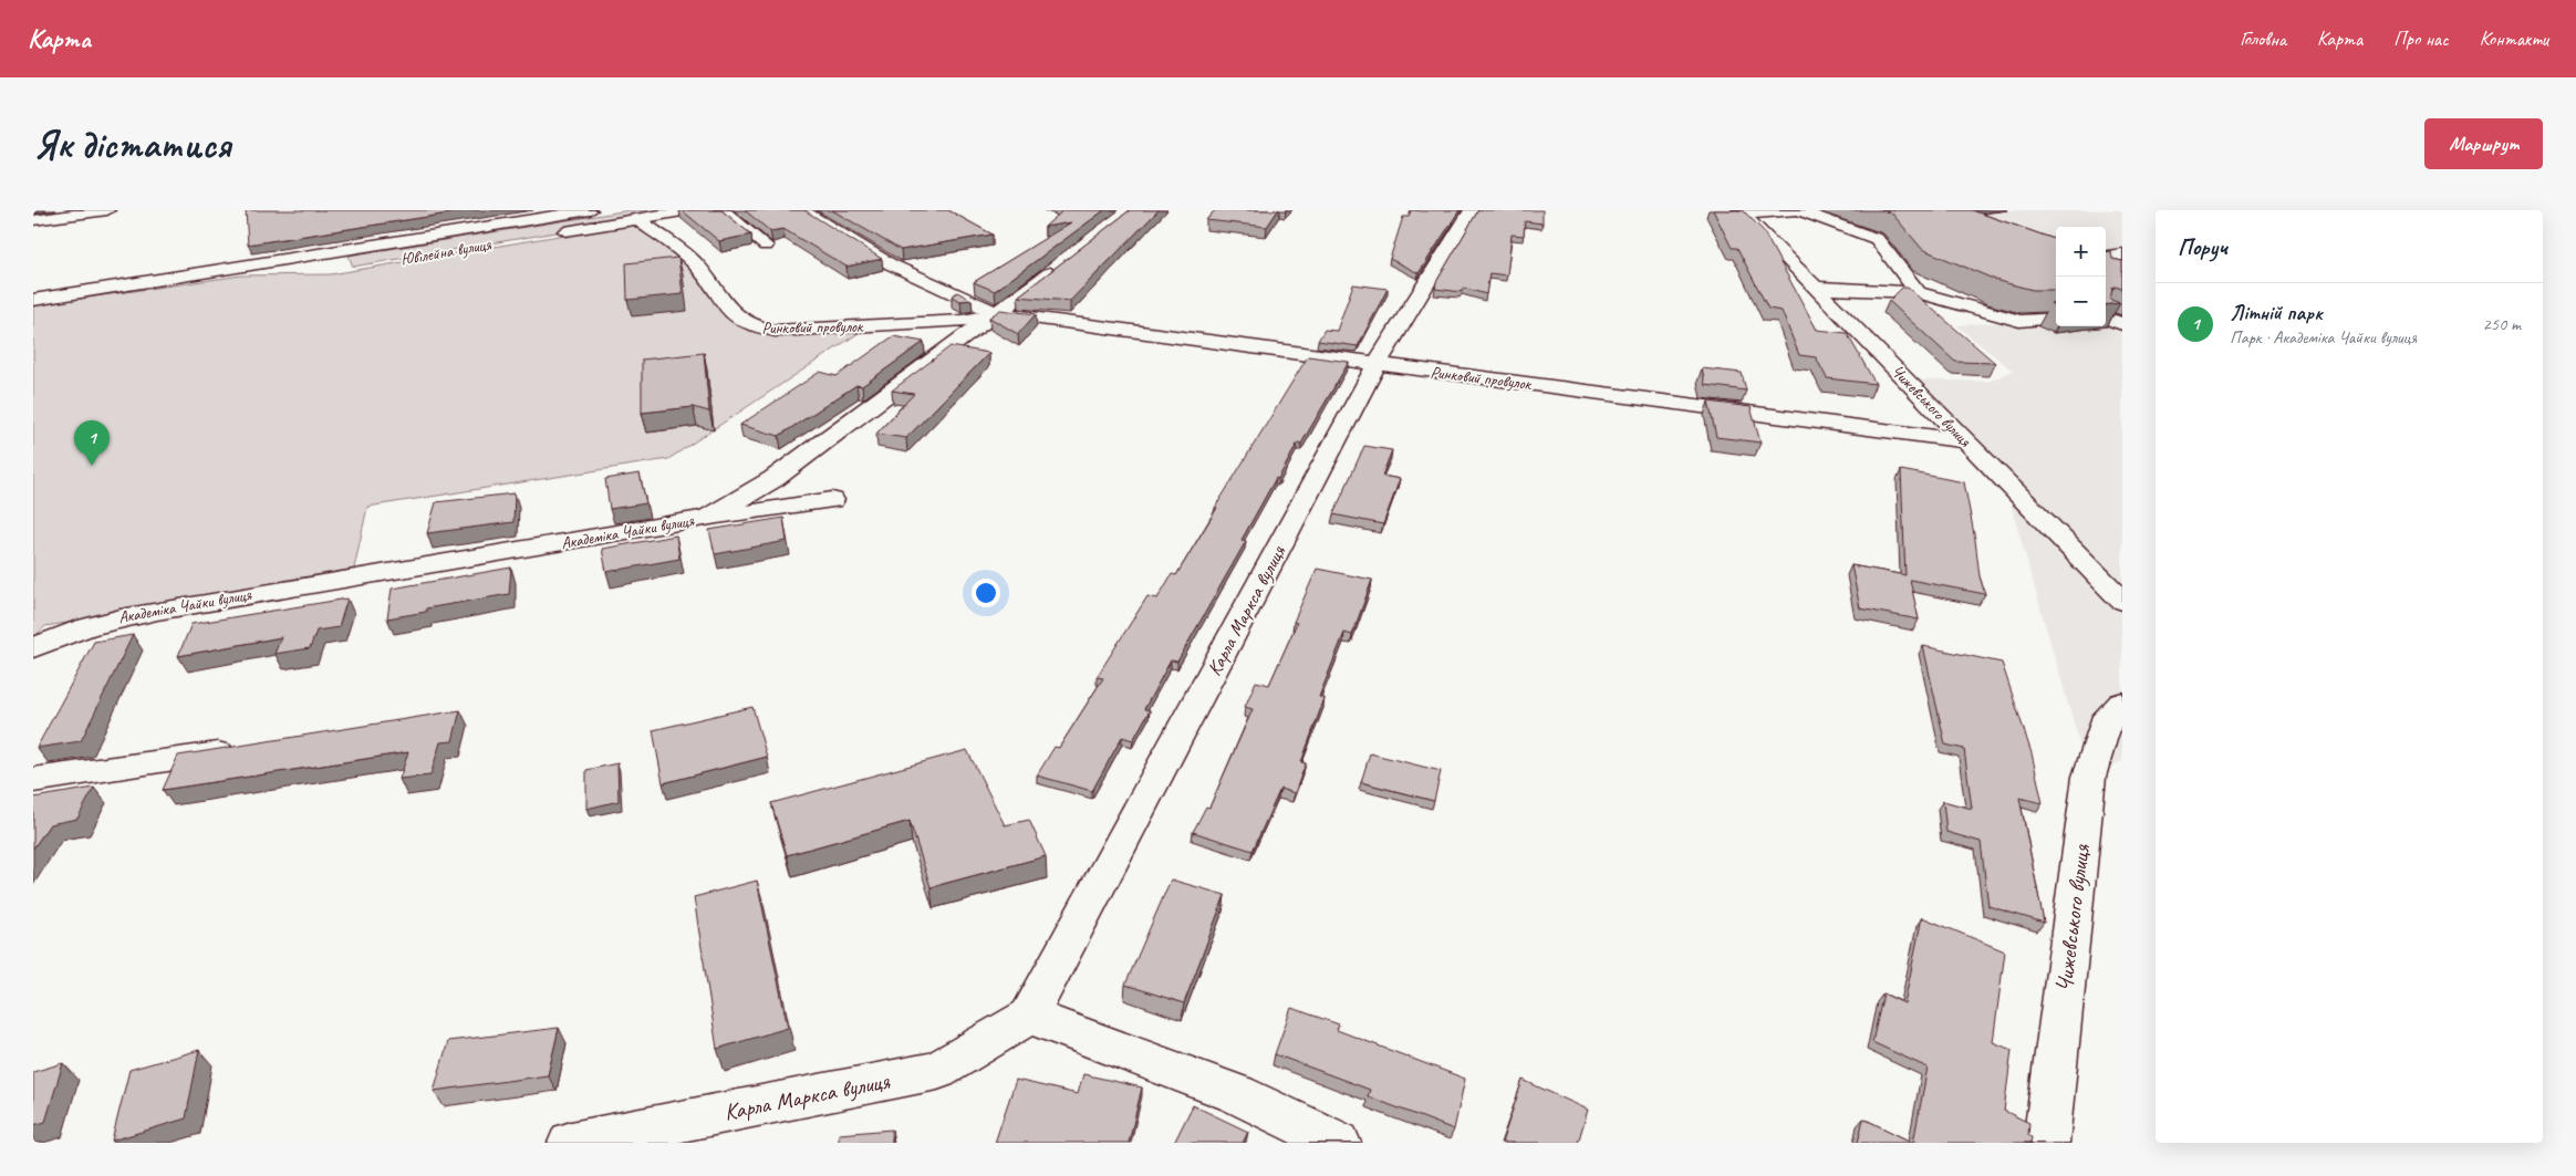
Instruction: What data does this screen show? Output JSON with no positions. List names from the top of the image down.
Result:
{
  "streets": {
    "street": [
      "Ювілейна вулиця",
      "Ринковий провулок",
      "Чижевського вулиця",
      "Академіка Чайки вулиця",
      "Карла Маркса вулиця"
    ]
  },
  "crossings": [
    ["Ринковий провулок", "Чижевського вулиця"],
    ["Ринковий провулок", "Академіка Чайки вулиця"],
    ["Ринковий провулок", "Карла Маркса вулиця"]
  ],
  "page": {
    "header": "Карта",
    "nav": [
      "Головна",
      "Карта",
      "Про нас",
      "Контакти"
    ],
    "buttons": "Маршрут",
    "title": "Як дістатися",
    "heading": "Поруч",
    "map_buttons": ["+", "−"],
    "list": [
      {
        "mark": "1",
        "name": "Літній парк",
        "note": "Парк · Академіка Чайки вулиця",
        "value": "250 m"
      }
    ],
    "pins": "1"
  }
}
